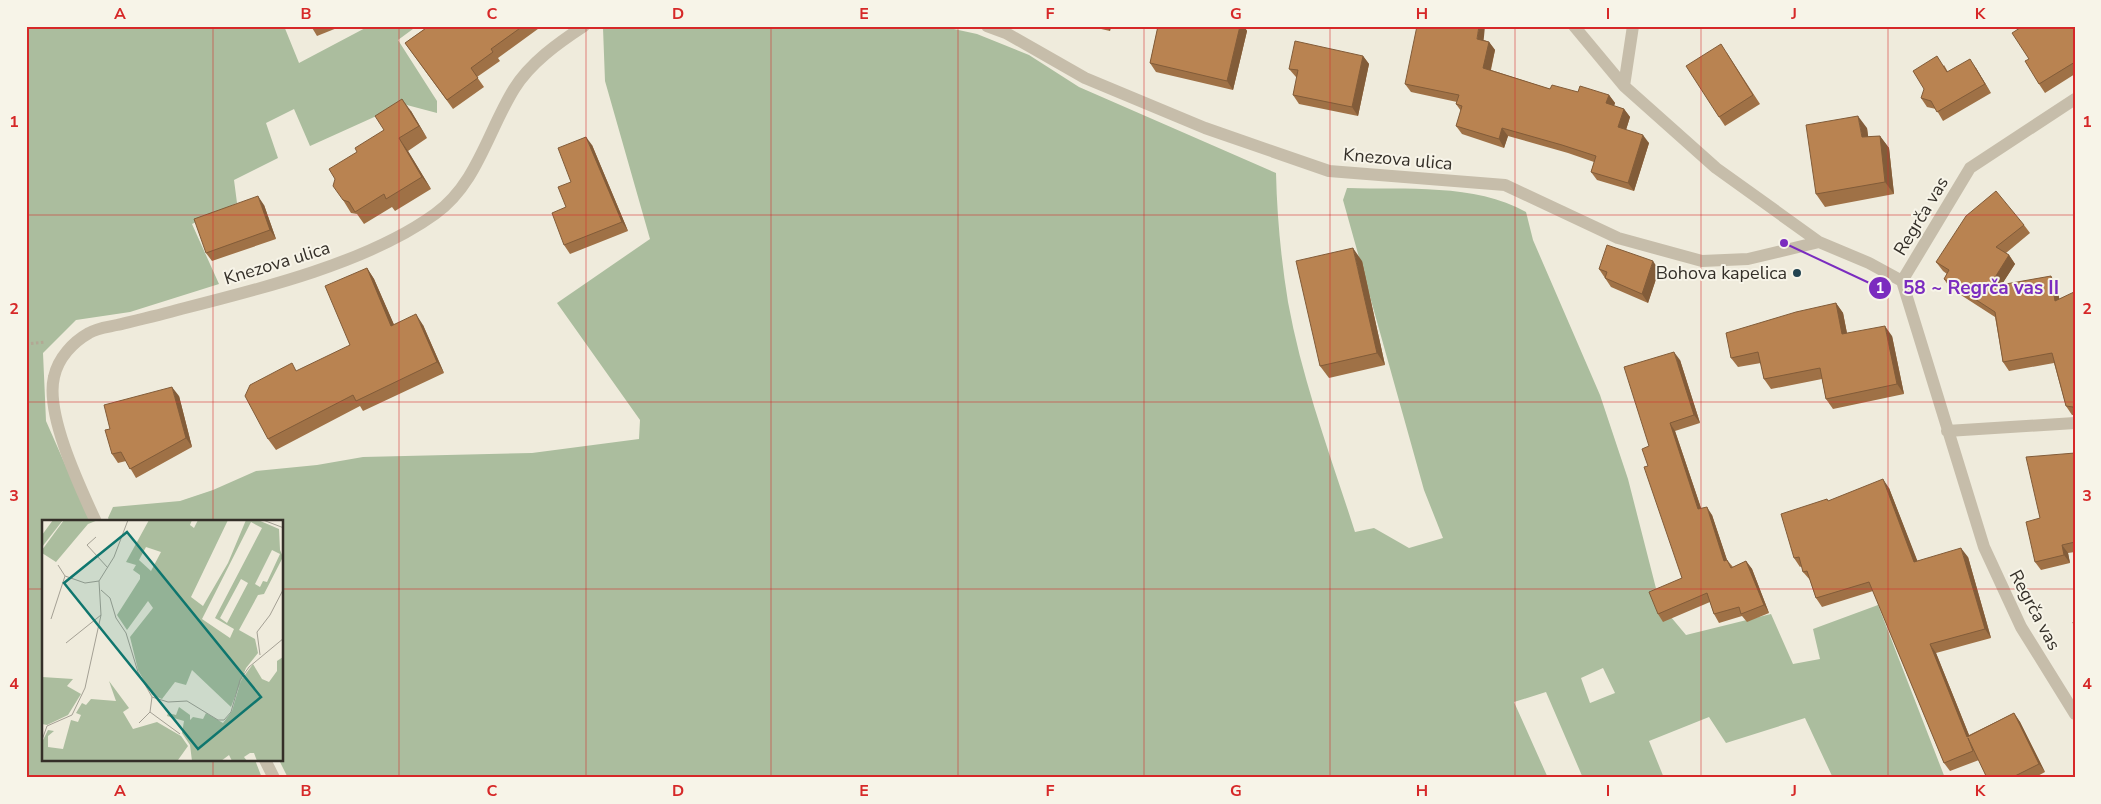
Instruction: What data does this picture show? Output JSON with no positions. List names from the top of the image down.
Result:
{
  "streets": {
    "street": ["Knezova ulica", "Regrča vas"]
  },
  "places": ["58 ~ Regrča vas II", "Bohova kapelica"],
  "grid": {
    "columns": [
      "A",
      "B",
      "C",
      "D",
      "E",
      "F",
      "G",
      "H",
      "I",
      "J",
      "K"
    ],
    "rows": [
      "1",
      "2",
      "3",
      "4"
    ]
  }
}
